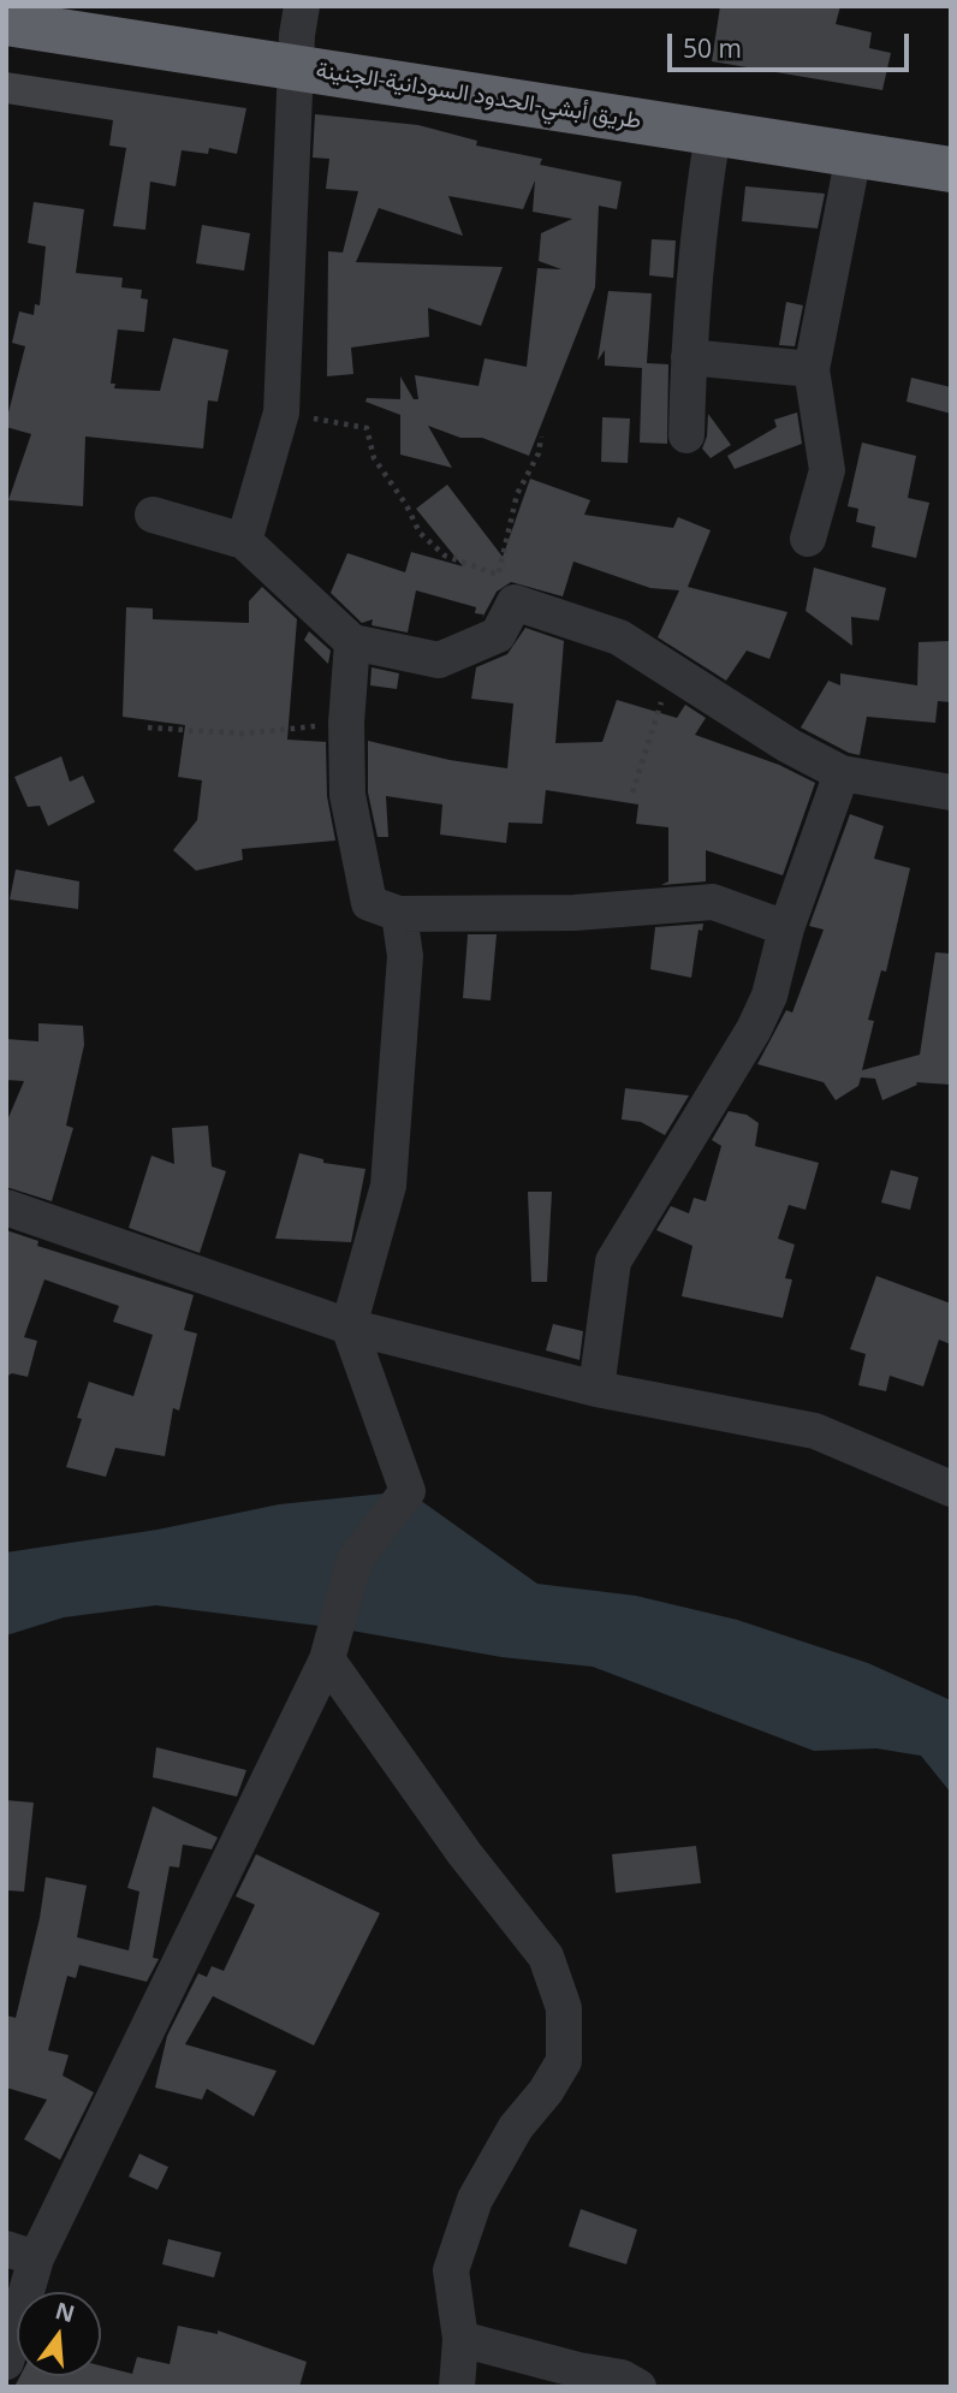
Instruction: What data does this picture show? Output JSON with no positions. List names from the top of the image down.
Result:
{
  "streets": {
    "highway": ["طريق أبشي-الحدود السودانية-الجنينة"]
  },
  "scale_bar": "50 m",
  "north": "top"
}
